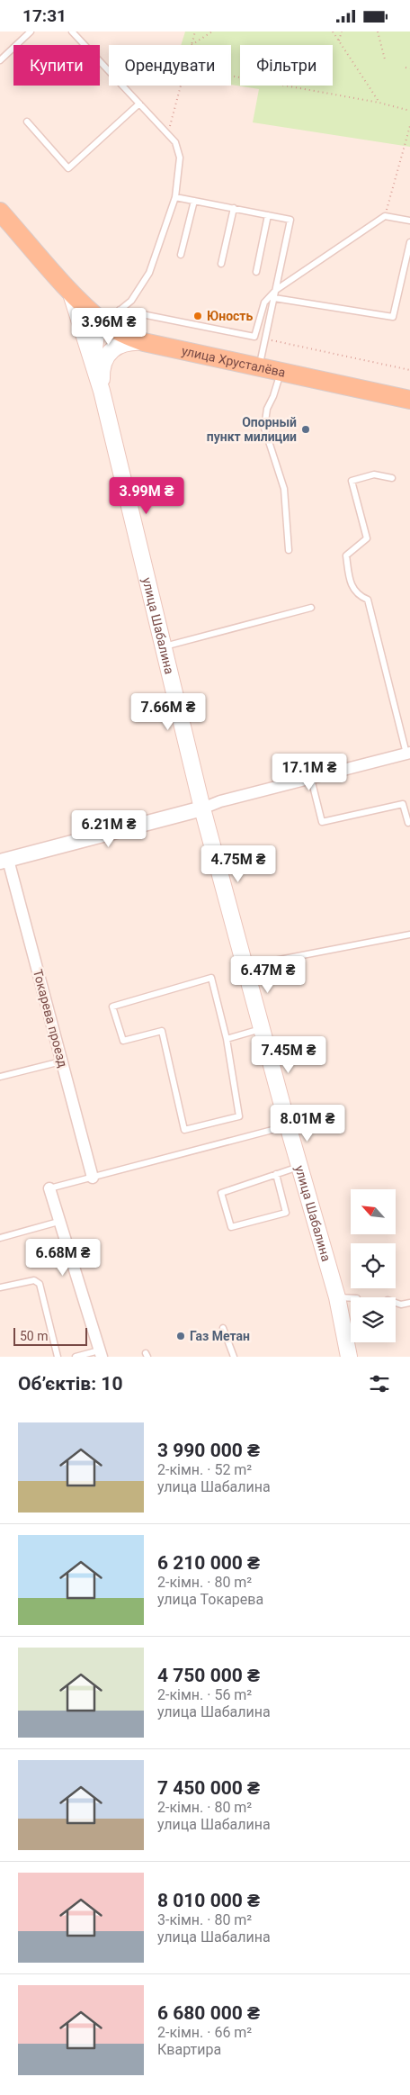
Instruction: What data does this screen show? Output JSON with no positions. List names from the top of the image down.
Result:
{
  "streets": {
    "main road": ["улица Хрусталёва", "улица Шабалина"],
    "street": ["Токарева проезд"]
  },
  "crossings": [
    ["улица Хрусталёва", "улица Шабалина"]
  ],
  "places": ["Юность", "Опорный пункт милиции", "Газ Метан"],
  "scale_bar": "50 m",
  "north": "top left",
  "page": {
    "status": "17:31",
    "chip": ["Купити", "Орендувати", "Фільтри"],
    "price": [
      "3.96M ₴",
      "3.99M ₴",
      "7.66M ₴",
      "17.1M ₴",
      "6.21M ₴",
      "4.75M ₴",
      "6.47M ₴",
      "7.45M ₴",
      "8.01M ₴",
      "6.68M ₴"
    ],
    "scale": "50 m",
    "heading": "Об’єктів: 10",
    "list": [
      {
        "name": "3 990 000 ₴",
        "note": "2-кімн. · 52 m² · улица Шабалина"
      },
      {
        "name": "6 210 000 ₴",
        "note": "2-кімн. · 80 m² · улица Токарева"
      },
      {
        "name": "4 750 000 ₴",
        "note": "2-кімн. · 56 m² · улица Шабалина"
      },
      {
        "name": "7 450 000 ₴",
        "note": "2-кімн. · 80 m² · улица Шабалина"
      },
      {
        "name": "8 010 000 ₴",
        "note": "3-кімн. · 80 m² · улица Шабалина"
      },
      {
        "name": "6 680 000 ₴",
        "note": "2-кімн. · 66 m² · Квартира"
      }
    ]
  }
}
